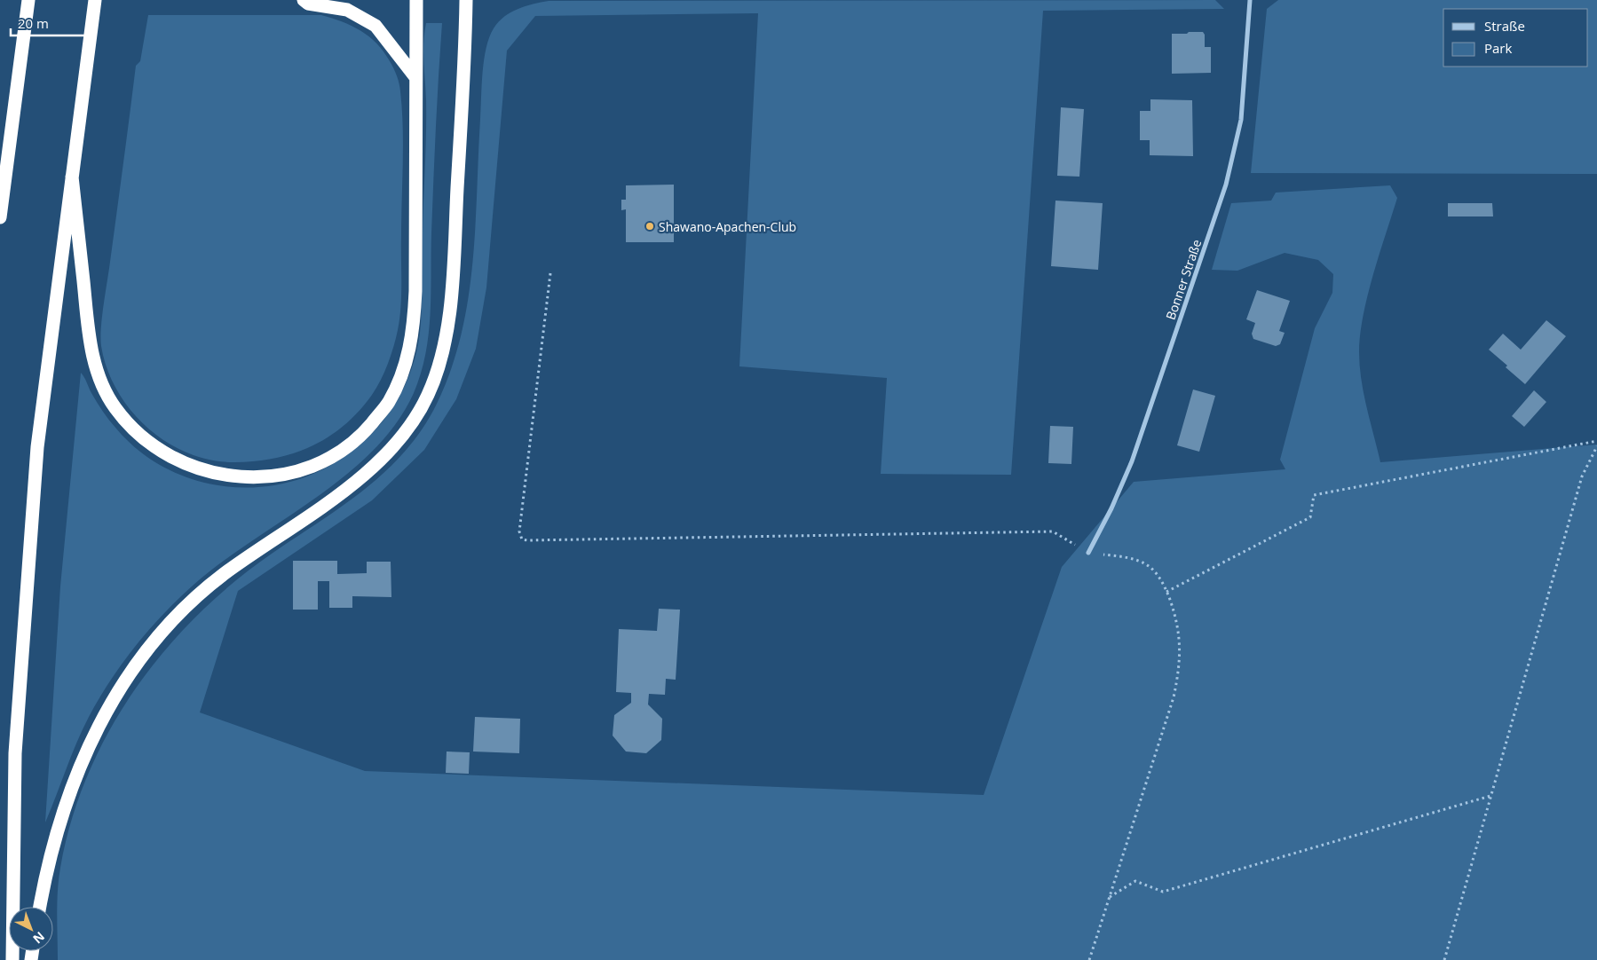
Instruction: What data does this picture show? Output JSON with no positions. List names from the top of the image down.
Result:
{
  "streets": {
    "street": ["Bonner Straße"]
  },
  "places": ["Shawano-Apachen-Club"],
  "legend": ["Straße", "Park"],
  "scale_bar": "20 m",
  "north": "bottom right"
}
